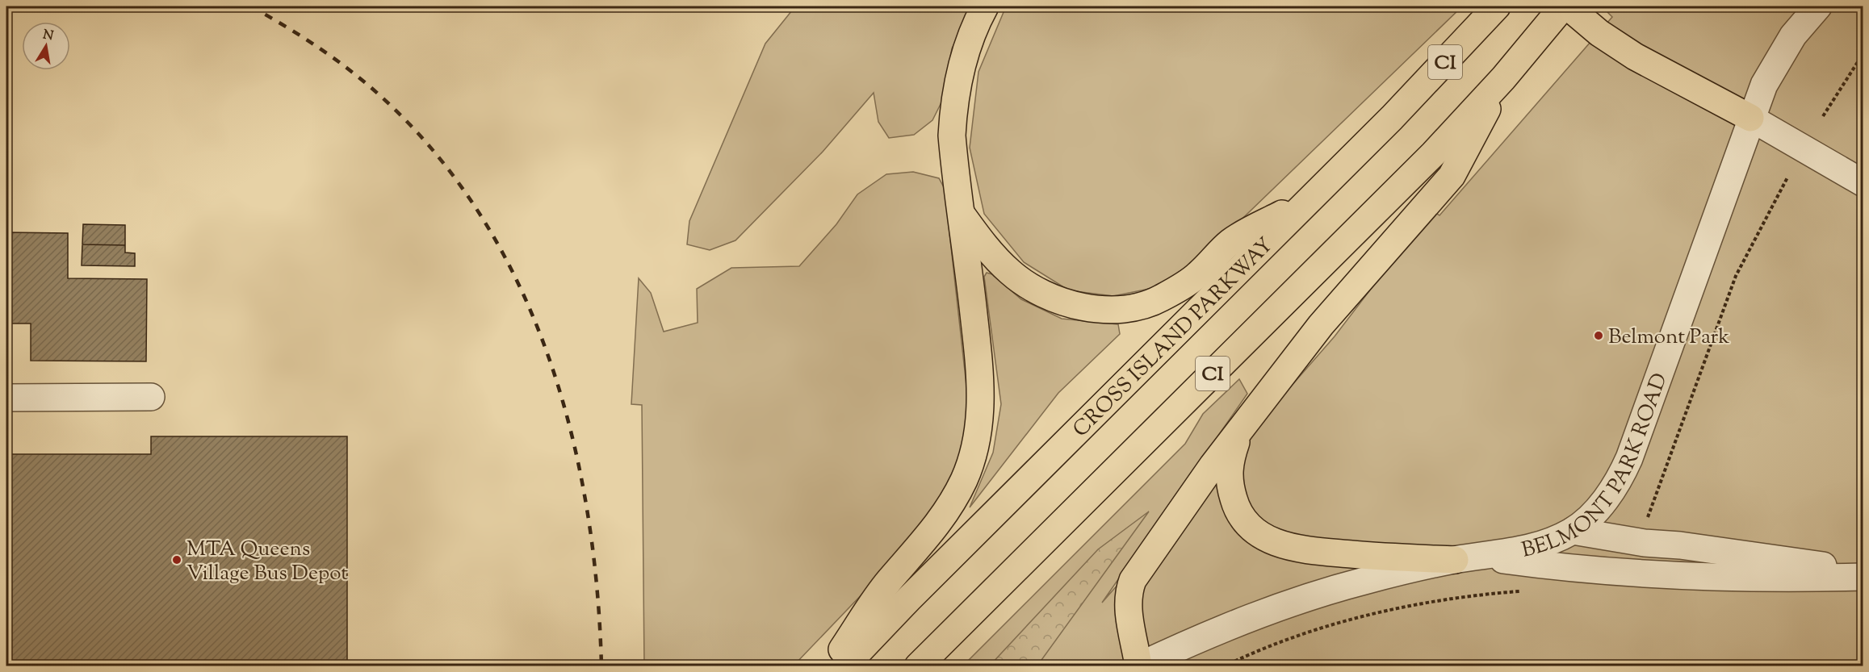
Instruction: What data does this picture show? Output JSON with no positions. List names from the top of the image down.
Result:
{
  "streets": {
    "highway": ["CI", "CROSS ISLAND PARKWAY"],
    "street": ["BELMONT PARK ROAD"]
  },
  "places": ["Belmont Park", "MTA Queens Village Bus Depot"],
  "north": "top"
}
